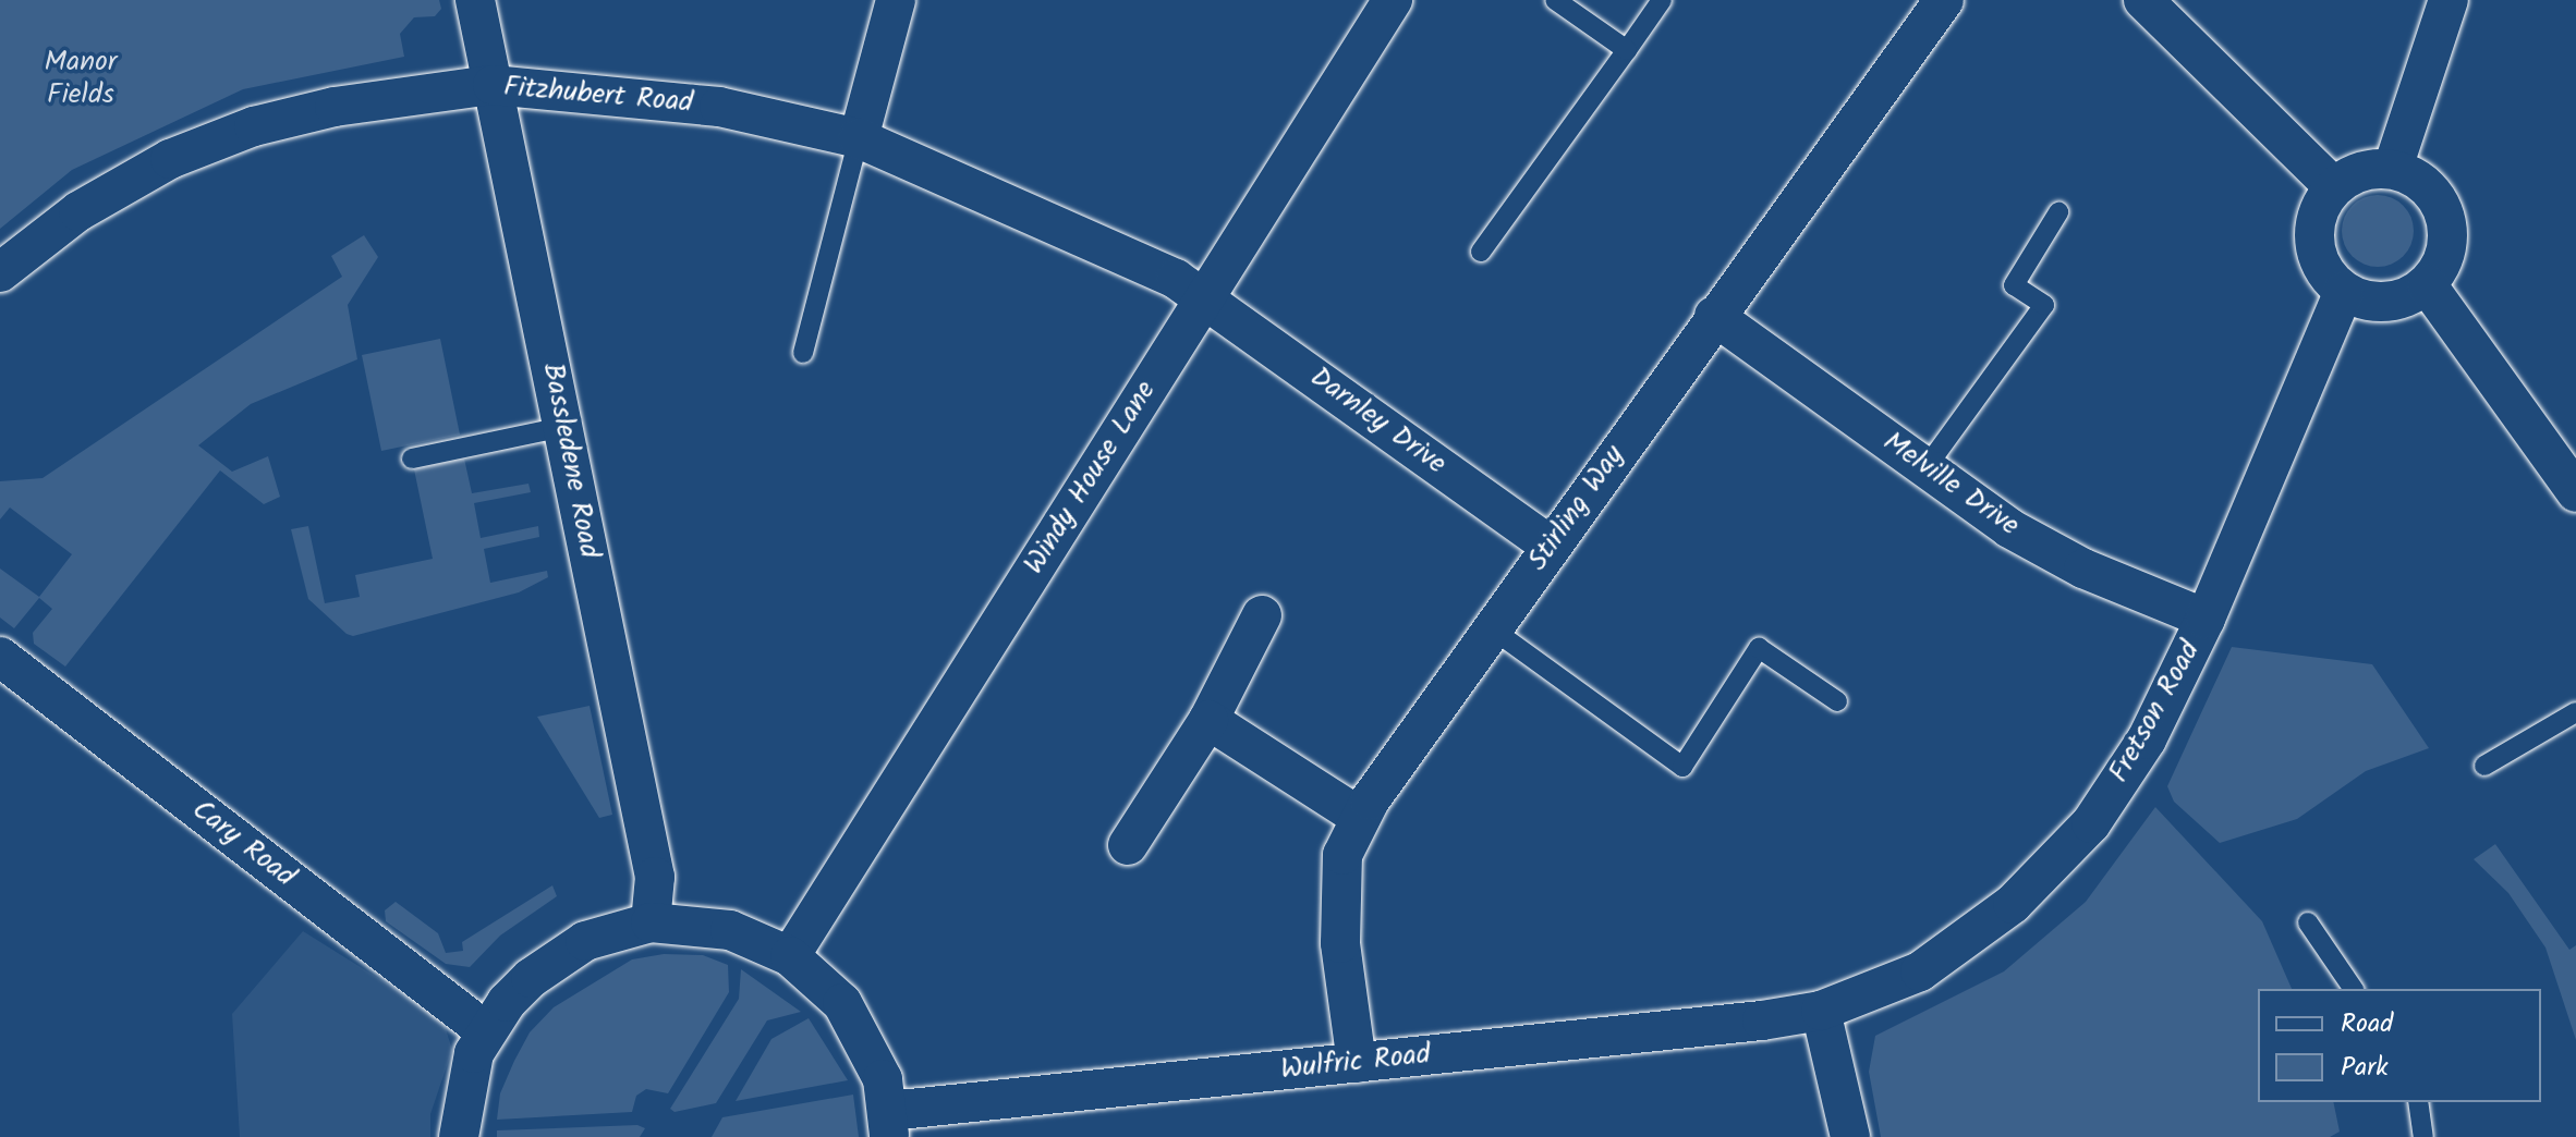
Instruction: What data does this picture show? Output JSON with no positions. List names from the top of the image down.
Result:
{
  "streets": {
    "street": [
      "Fitzhubert Road",
      "Darnley Drive",
      "Bassledene Road",
      "Windy House Lane",
      "Melville Drive",
      "Stirling Way",
      "Fretson Road",
      "Cary Road",
      "Wulfric Road"
    ]
  },
  "crossings": [
    ["Fitzhubert Road", "Darnley Drive"],
    ["Fitzhubert Road", "Bassledene Road"],
    ["Fitzhubert Road", "Windy House Lane"],
    ["Darnley Drive", "Windy House Lane"],
    ["Darnley Drive", "Stirling Way"],
    ["Melville Drive", "Stirling Way"],
    ["Melville Drive", "Fretson Road"],
    ["Stirling Way", "Wulfric Road"],
    ["Fretson Road", "Wulfric Road"]
  ],
  "parks": ["Manor Fields"],
  "legend": ["Road", "Park"]
}
